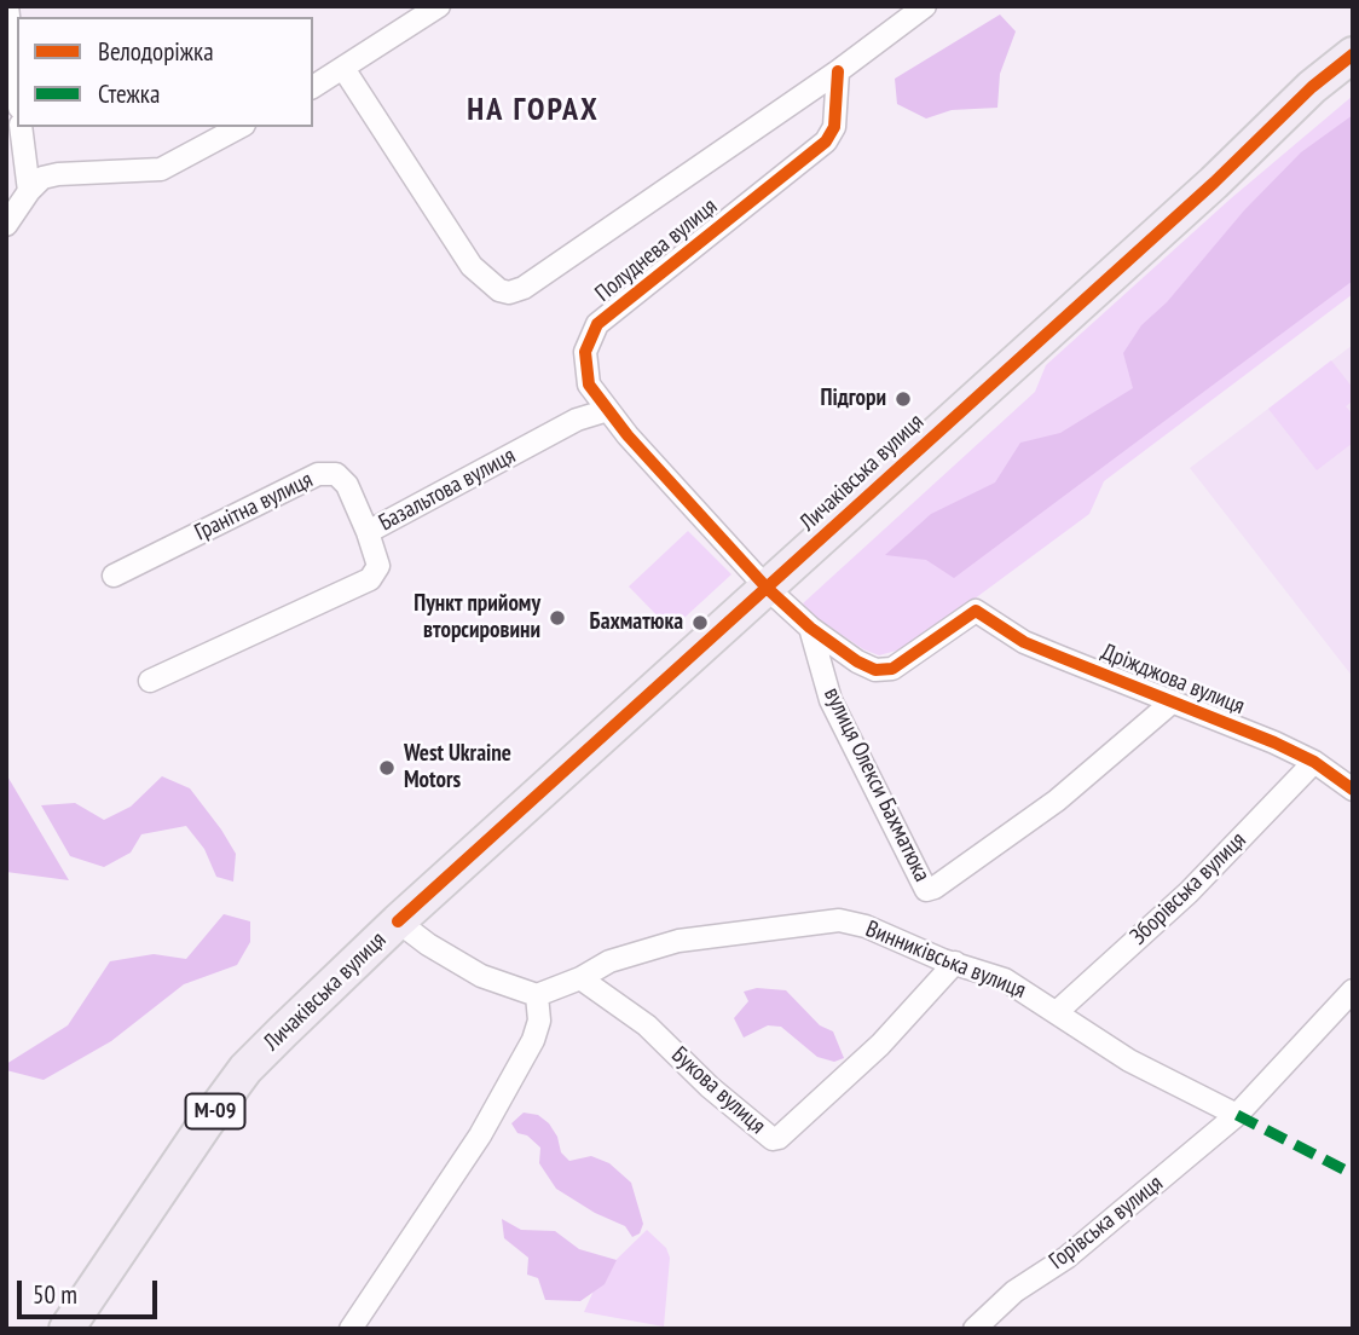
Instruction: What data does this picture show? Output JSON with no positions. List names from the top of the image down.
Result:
{
  "streets": {
    "main road": ["Личаківська вулиця", "М-09"],
    "street": [
      "Полуднева вулиця",
      "Базальтова вулиця",
      "Гранітна вулиця",
      "Дріжджова вулиця",
      "вулиця Олекси Бахматюка",
      "Зборівська вулиця",
      "Винниківська вулиця",
      "Букова вулиця",
      "Горівська вулиця"
    ]
  },
  "crossings": [
    ["Полуднева вулиця", "Личаківська вулиця"],
    ["Полуднева вулиця", "Базальтова вулиця"],
    ["Полуднева вулиця", "вулиця Олекси Бахматюка"],
    ["Личаківська вулиця", "вулиця Олекси Бахматюка"],
    ["Базальтова вулиця", "Гранітна вулиця"],
    ["Дріжджова вулиця", "вулиця Олекси Бахматюка"],
    ["Дріжджова вулиця", "Зборівська вулиця"],
    ["Зборівська вулиця", "Винниківська вулиця"],
    ["Винниківська вулиця", "Букова вулиця"],
    ["Винниківська вулиця", "Горівська вулиця"]
  ],
  "districts": ["НА ГОРАХ"],
  "places": [
    "Підгори",
    "Пункт прийому вторсировини",
    "Бахматюка",
    "West Ukraine Motors"
  ],
  "legend": ["Велодоріжка", "Стежка"],
  "scale_bar": "50 m"
}
